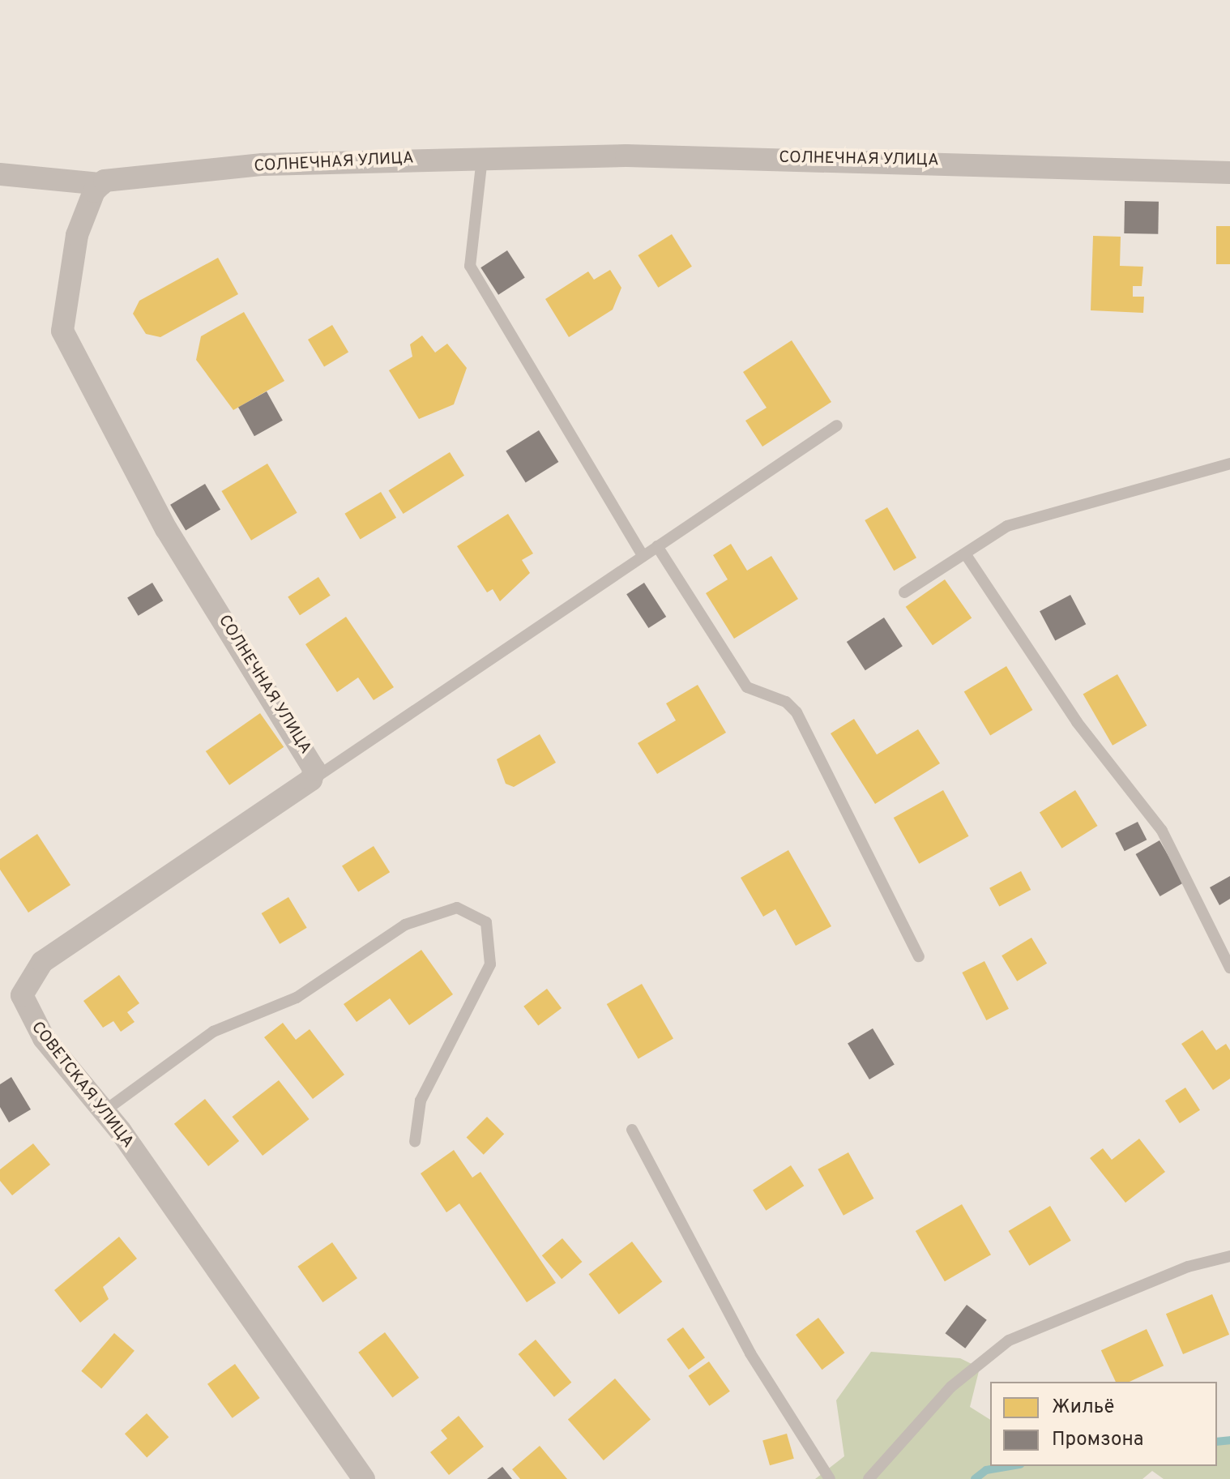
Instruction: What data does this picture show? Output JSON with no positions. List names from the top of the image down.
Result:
{
  "streets": {
    "street": ["СОЛНЕЧНАЯ УЛИЦА", "СОВЕТСКАЯ УЛИЦА"]
  },
  "crossings": [
    ["СОЛНЕЧНАЯ УЛИЦА", "СОВЕТСКАЯ УЛИЦА"]
  ],
  "legend": ["Жильё", "Промзона"]
}
